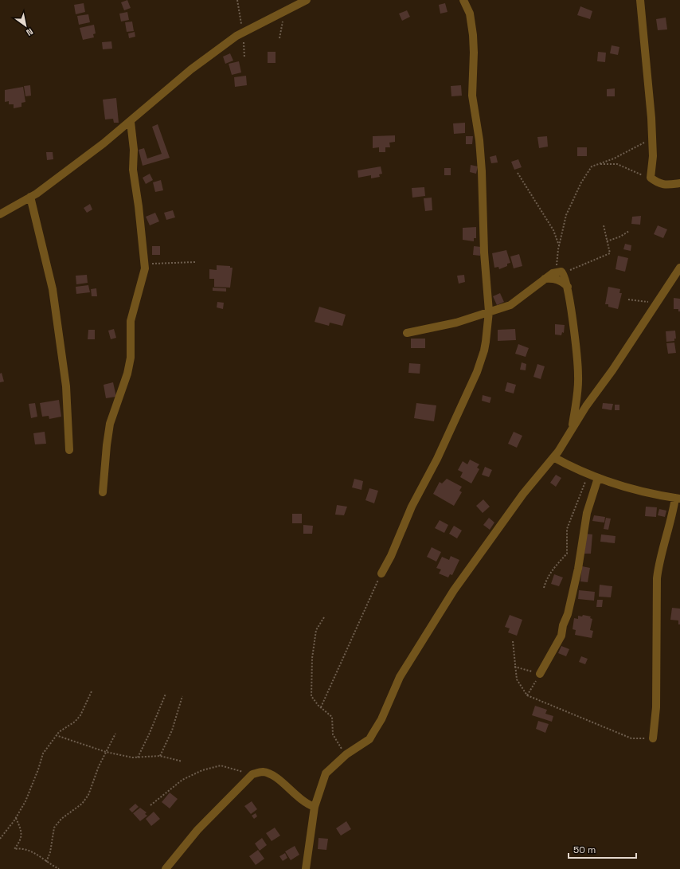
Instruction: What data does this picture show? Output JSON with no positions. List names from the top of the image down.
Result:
{
  "scale_bar": "50 m",
  "north": "bottom right"
}
